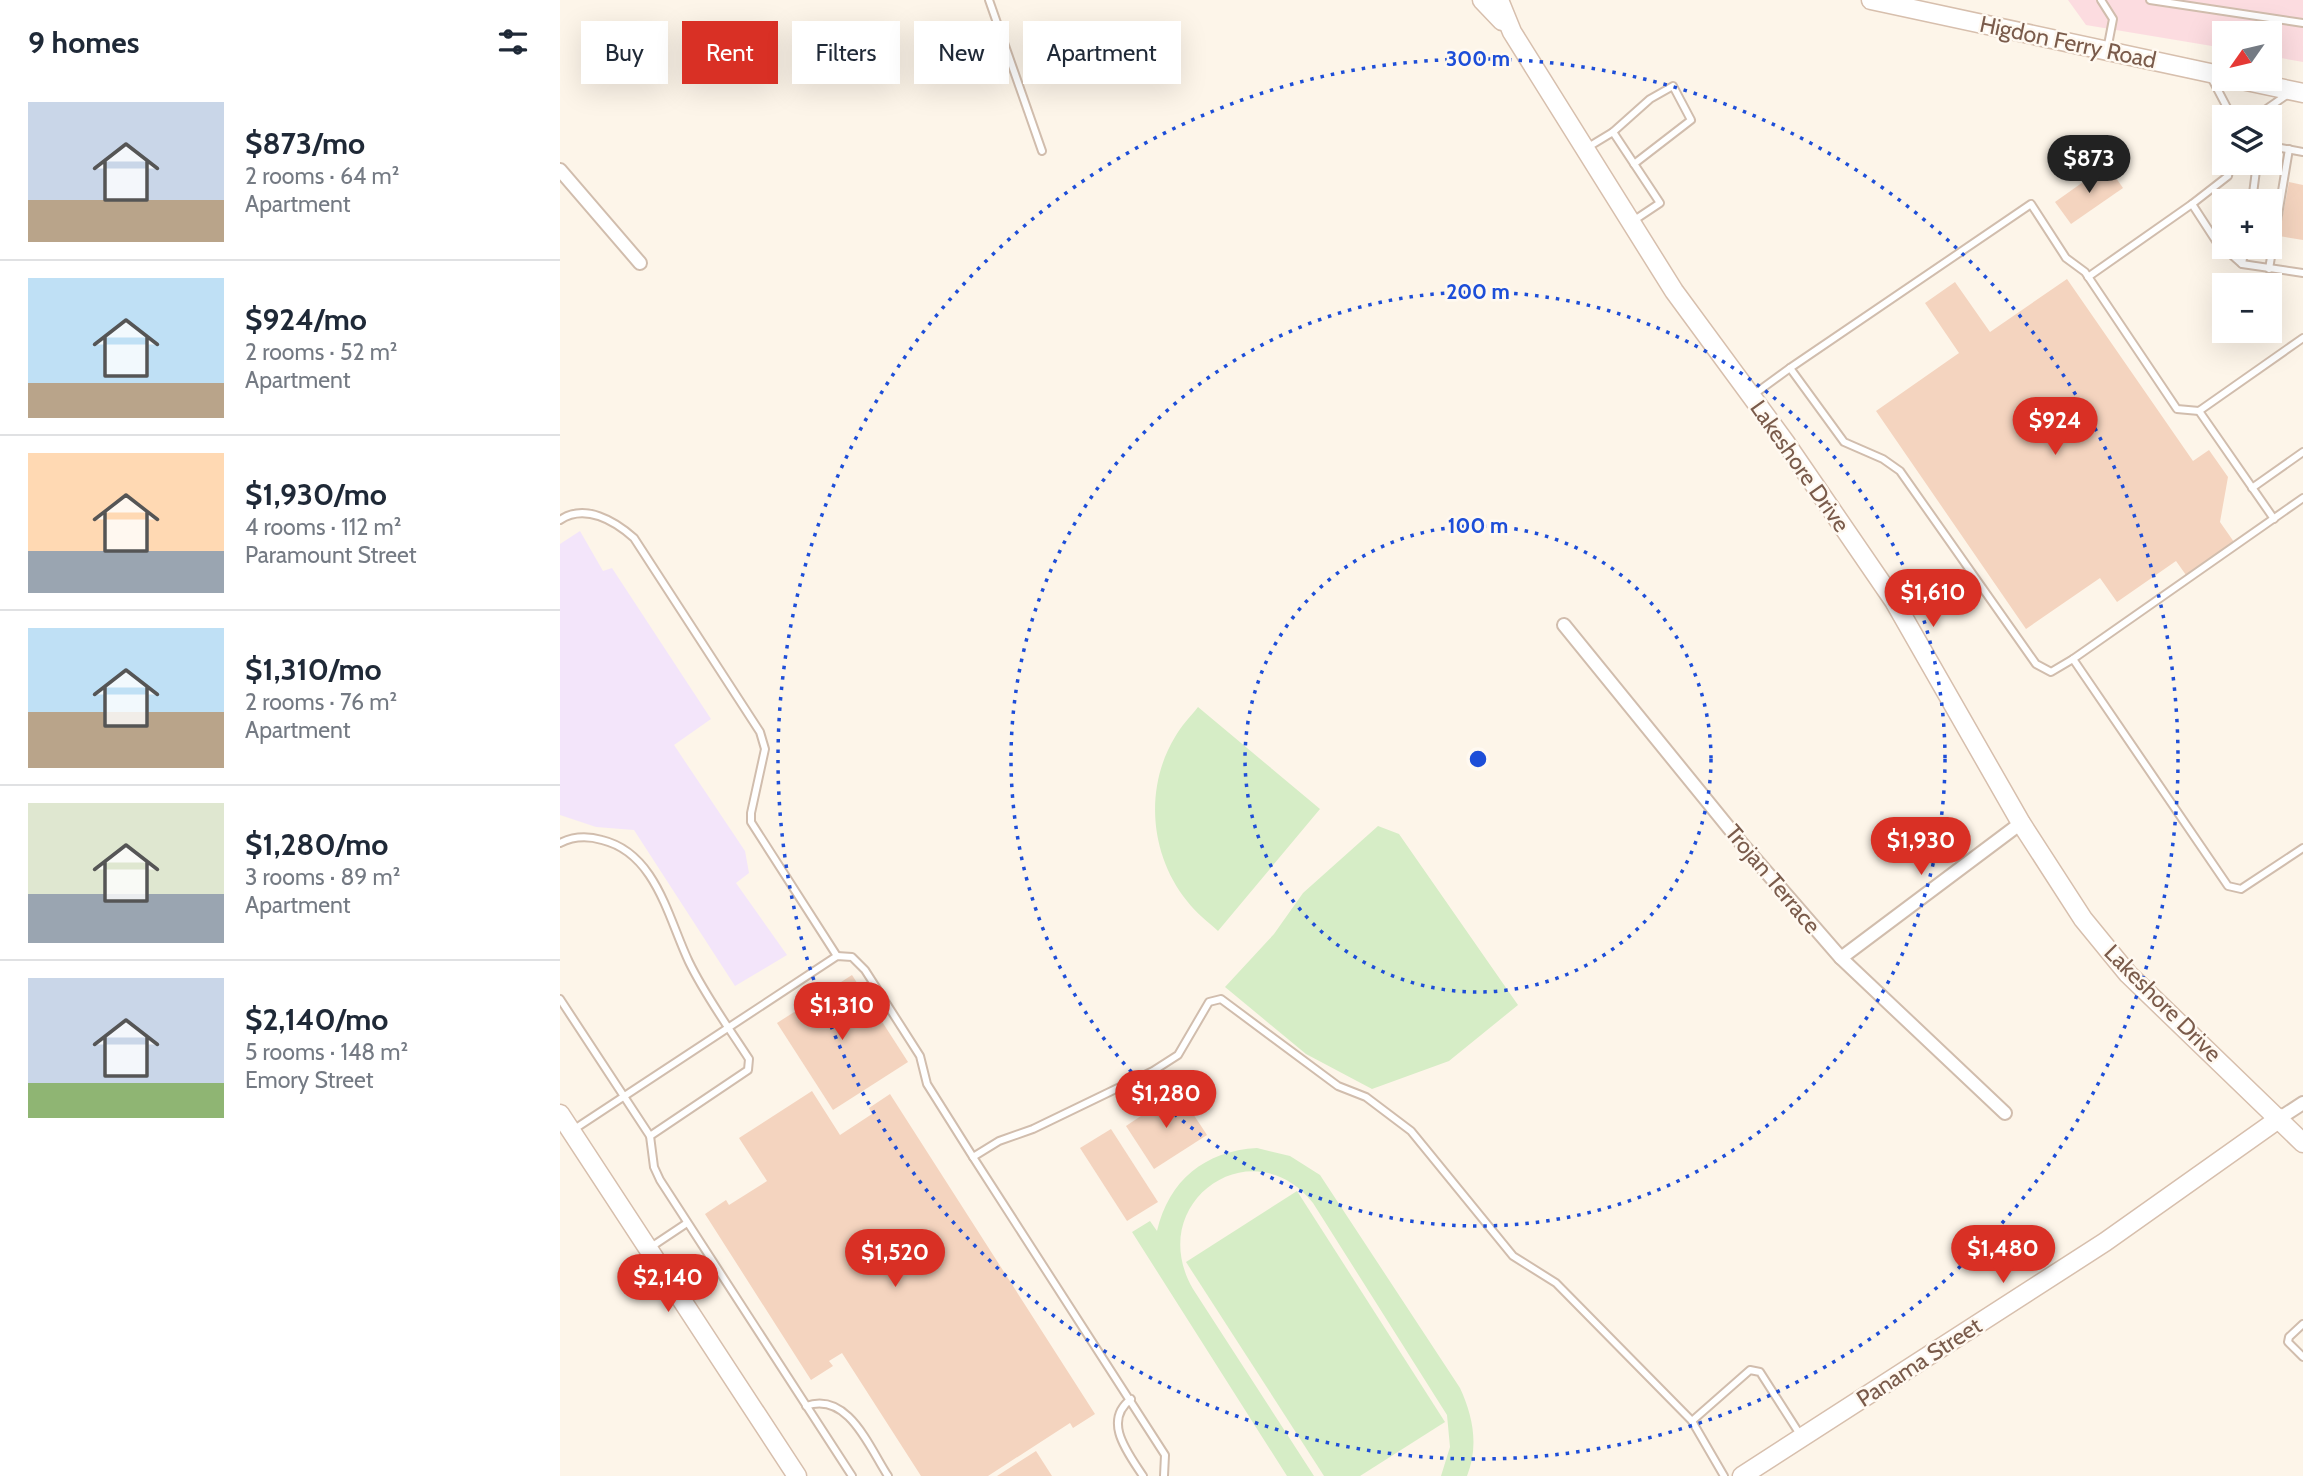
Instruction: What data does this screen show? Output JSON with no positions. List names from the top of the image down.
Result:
{
  "streets": {
    "street": [
      "Higdon Ferry Road",
      "Lakeshore Drive",
      "Trojan Terrace",
      "Panama Street"
    ]
  },
  "crossings": [
    ["Lakeshore Drive", "Panama Street"]
  ],
  "north": "bottom left",
  "page": {
    "heading": "9 homes",
    "map_buttons": ["+", "−"],
    "chip": [
      "Buy",
      "Rent",
      "Filters",
      "New",
      "Apartment"
    ],
    "list": [
      {
        "name": "$873/mo",
        "note": "2 rooms · 64 m² · Apartment"
      },
      {
        "name": "$924/mo",
        "note": "2 rooms · 52 m² · Apartment"
      },
      {
        "name": "$1,930/mo",
        "note": "4 rooms · 112 m² · Paramount Street"
      },
      {
        "name": "$1,310/mo",
        "note": "2 rooms · 76 m² · Apartment"
      },
      {
        "name": "$1,280/mo",
        "note": "3 rooms · 89 m² · Apartment"
      },
      {
        "name": "$2,140/mo",
        "note": "5 rooms · 148 m² · Emory Street"
      }
    ],
    "price": [
      "$873",
      "$924",
      "$1,610",
      "$1,930",
      "$1,310",
      "$1,280",
      "$1,480",
      "$1,520",
      "$2,140"
    ]
  },
  "rings": ["300 m", "200 m", "100 m"]
}
